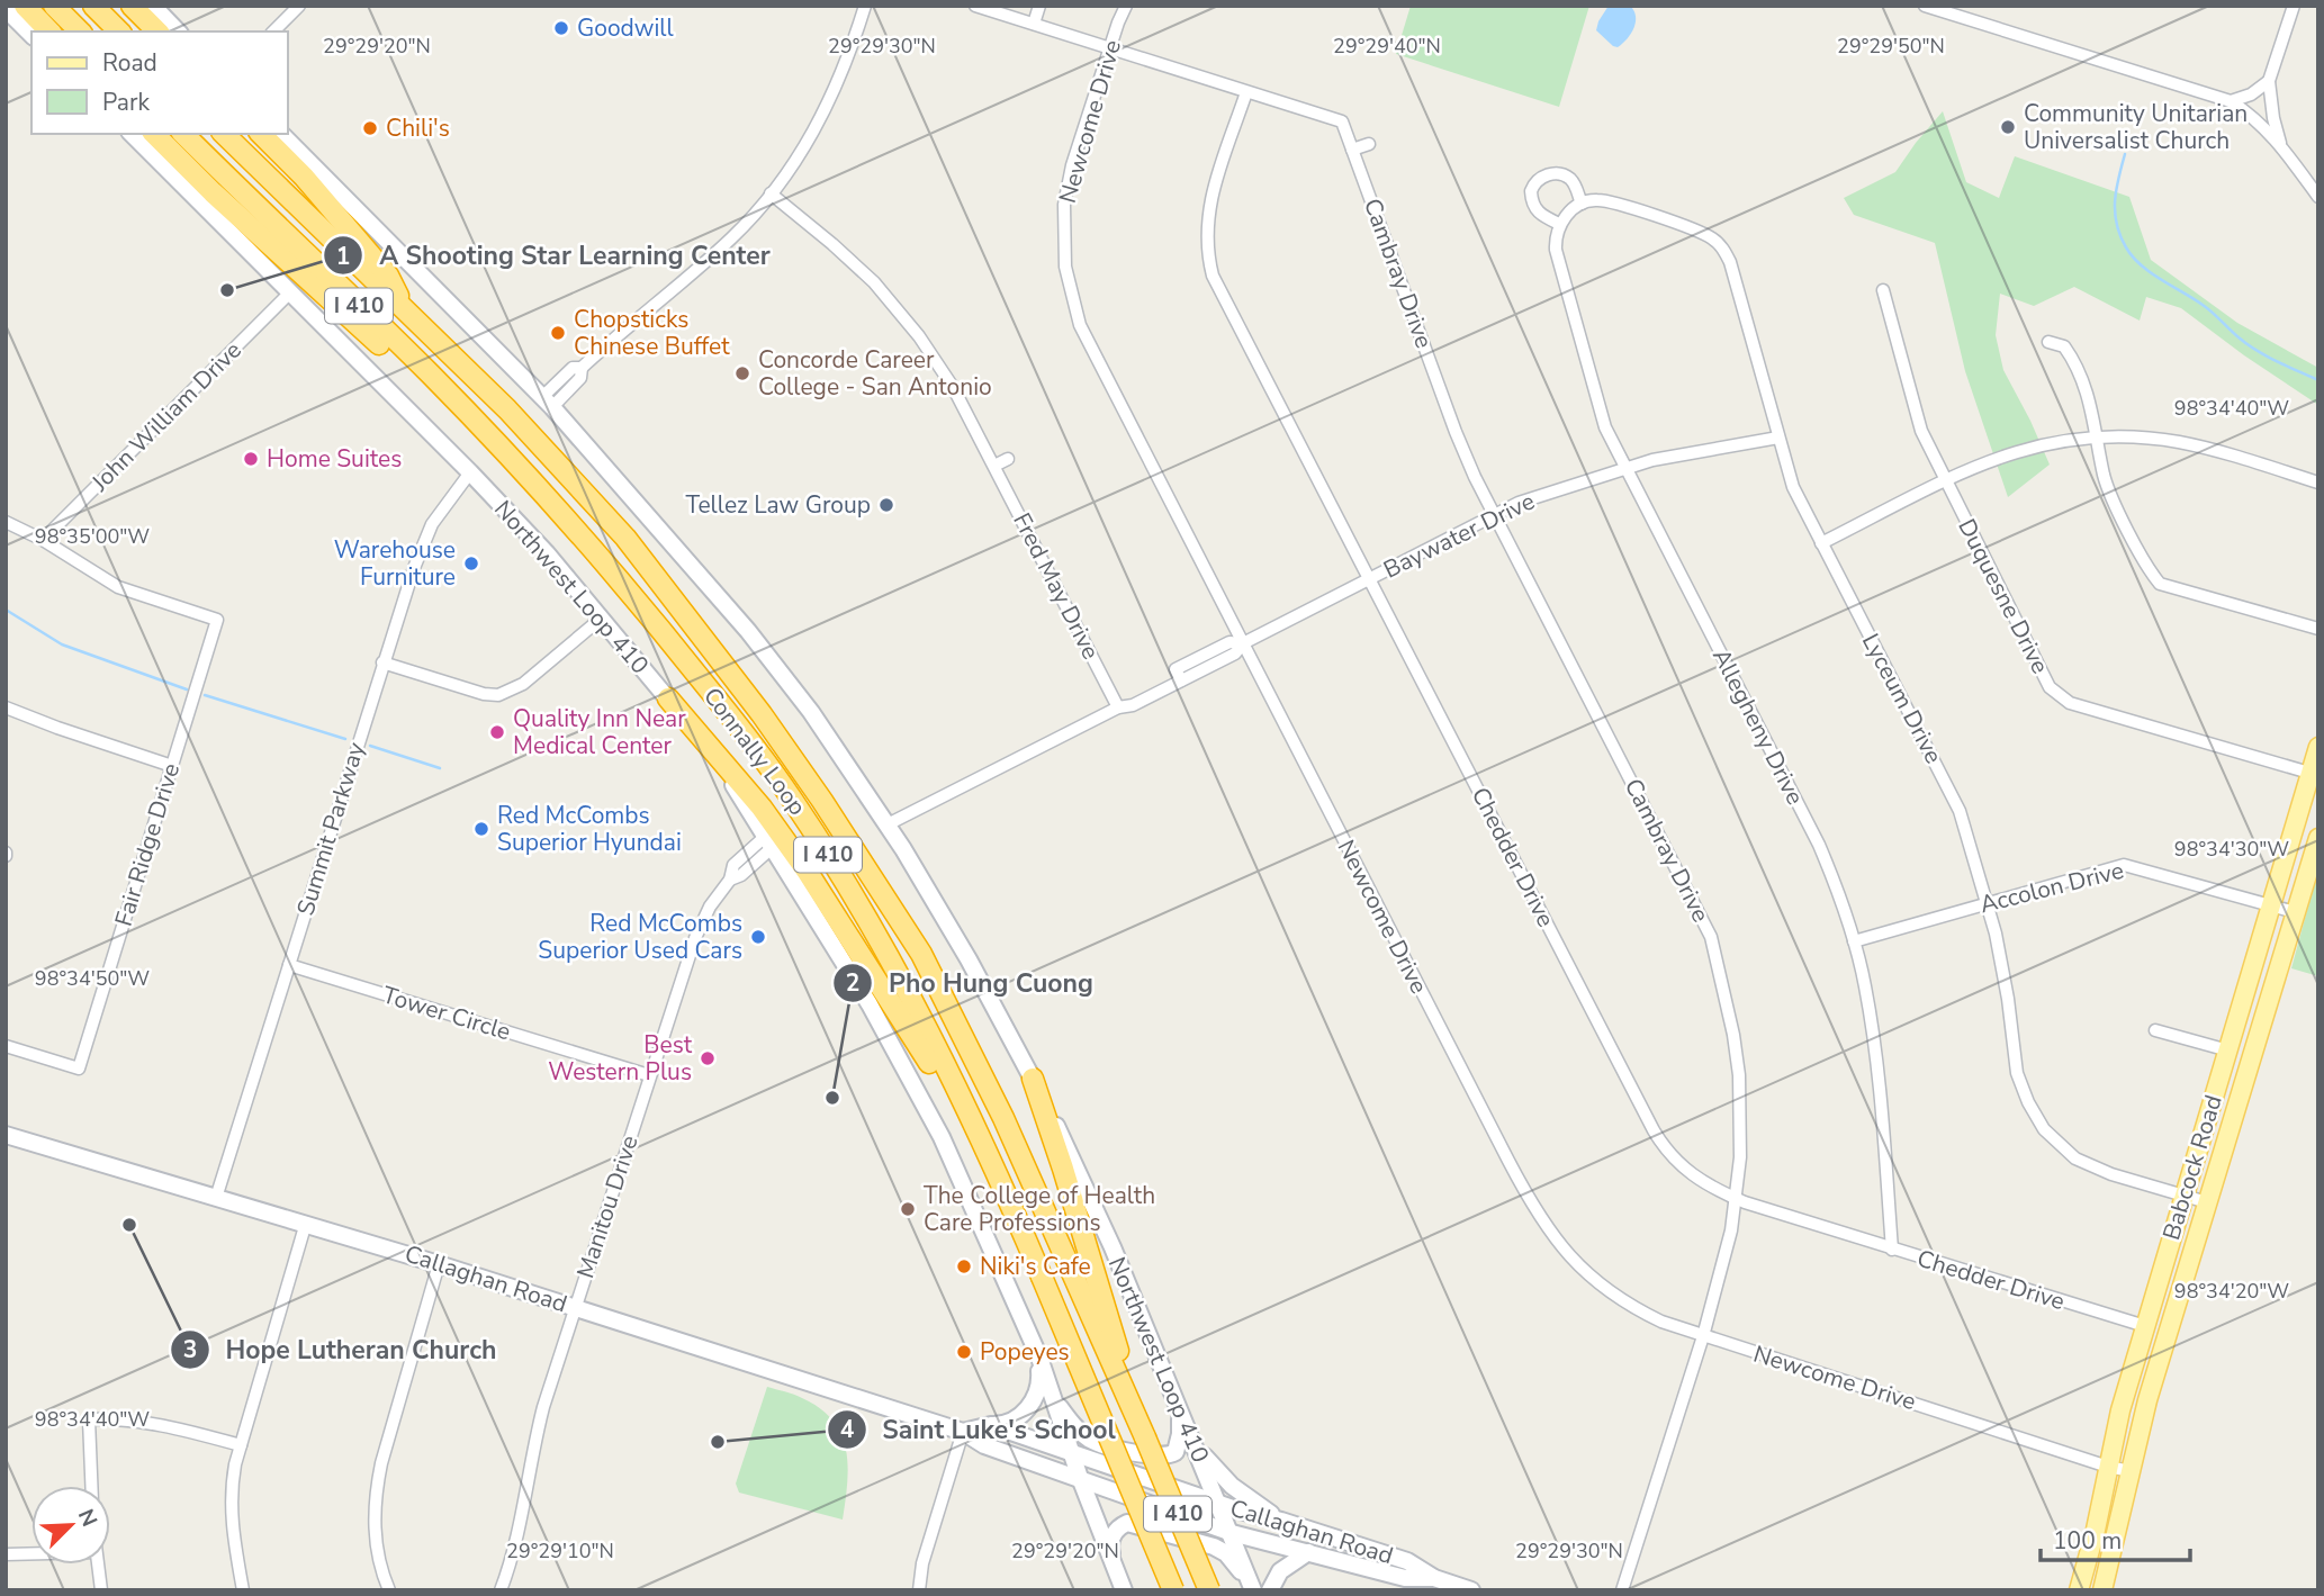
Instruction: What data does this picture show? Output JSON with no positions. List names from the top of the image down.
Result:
{
  "streets": {
    "highway": ["I 410", "Connally Loop"],
    "main road": ["Northwest Loop 410", "Babcock Road", "Callaghan Road"],
    "street": [
      "Newcome Drive",
      "Cambray Drive",
      "John William Drive",
      "Baywater Drive",
      "Fred May Drive",
      "Duquesne Drive",
      "Lyceum Drive",
      "Allegheny Drive",
      "Summit Parkway",
      "Fair Ridge Drive",
      "Chedder Drive",
      "Accolon Drive",
      "Tower Circle",
      "Manitou Drive"
    ]
  },
  "crossings": [
    ["Newcome Drive", "Cambray Drive"],
    ["Newcome Drive", "Baywater Drive"],
    ["Newcome Drive", "Babcock Road"],
    ["Cambray Drive", "Baywater Drive"],
    ["Cambray Drive", "Chedder Drive"],
    ["John William Drive", "Northwest Loop 410"],
    ["John William Drive", "Fair Ridge Drive"],
    ["Baywater Drive", "Fred May Drive"],
    ["Baywater Drive", "Northwest Loop 410"],
    ["Baywater Drive", "Lyceum Drive"],
    ["Baywater Drive", "Allegheny Drive"],
    ["Baywater Drive", "Chedder Drive"],
    ["Northwest Loop 410", "Summit Parkway"],
    ["Northwest Loop 410", "Manitou Drive"],
    ["Northwest Loop 410", "Callaghan Road"],
    ["Duquesne Drive", "Babcock Road"],
    ["Lyceum Drive", "Allegheny Drive"],
    ["Lyceum Drive", "Accolon Drive"],
    ["Lyceum Drive", "Babcock Road"],
    ["Allegheny Drive", "Chedder Drive"],
    ["Allegheny Drive", "Accolon Drive"],
    ["Summit Parkway", "Tower Circle"],
    ["Summit Parkway", "Callaghan Road"],
    ["Chedder Drive", "Babcock Road"],
    ["Accolon Drive", "Babcock Road"],
    ["Tower Circle", "Manitou Drive"],
    ["Manitou Drive", "Callaghan Road"]
  ],
  "places": [
    "Goodwill",
    "Community Unitarian Universalist Church",
    "Chili's",
    "A Shooting Star Learning Center",
    "Chopsticks Chinese Buffet",
    "Concorde Career College - San Antonio",
    "Home Suites",
    "Tellez Law Group",
    "Warehouse Furniture",
    "Quality Inn Near Medical Center",
    "Red McCombs Superior Hyundai",
    "Red McCombs Superior Used Cars",
    "Best Western Plus",
    "Pho Hung Cuong",
    "The College of Health Care Professions",
    "Hope Lutheran Church",
    "Niki's Cafe",
    "Popeyes",
    "Saint Luke's School"
  ],
  "legend": ["Road", "Park"],
  "scale_bar": "100 m",
  "north": "top right",
  "coordinates": [
    "29°29'20\"N",
    "29°29'30\"N",
    "29°29'40\"N",
    "29°29'50\"N",
    "98°34'40\"W",
    "98°35'00\"W",
    "98°34'30\"W",
    "98°34'50\"W",
    "98°34'20\"W",
    "29°29'10\"N"
  ]
}
